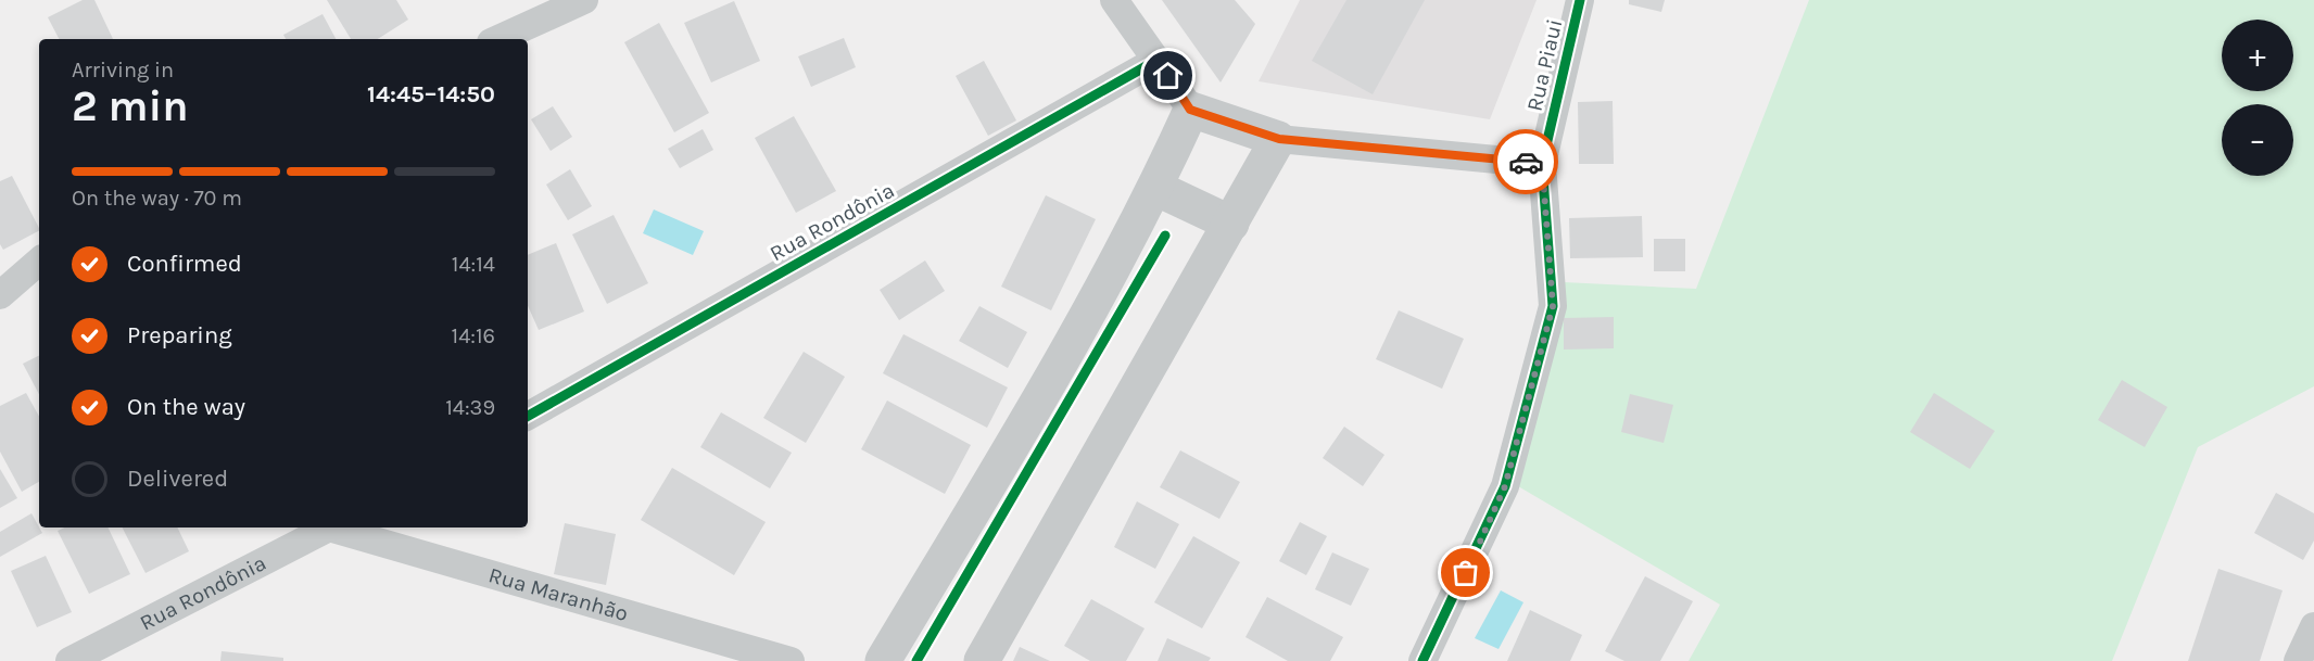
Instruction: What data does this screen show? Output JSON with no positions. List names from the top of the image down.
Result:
{
  "streets": {
    "street": ["Rua Piaui", "Rua Rondônia", "Rua Maranhão"]
  },
  "page": {
    "map_buttons": ["+", "−"],
    "heading": ["2 min", "Arriving in", "14:45–14:50"],
    "bar": "On the way · 70 m",
    "list": [
      ["Confirmed", "14:14"],
      ["Preparing", "14:16"],
      ["On the way", "14:39"],
      "Delivered"
    ]
  }
}
